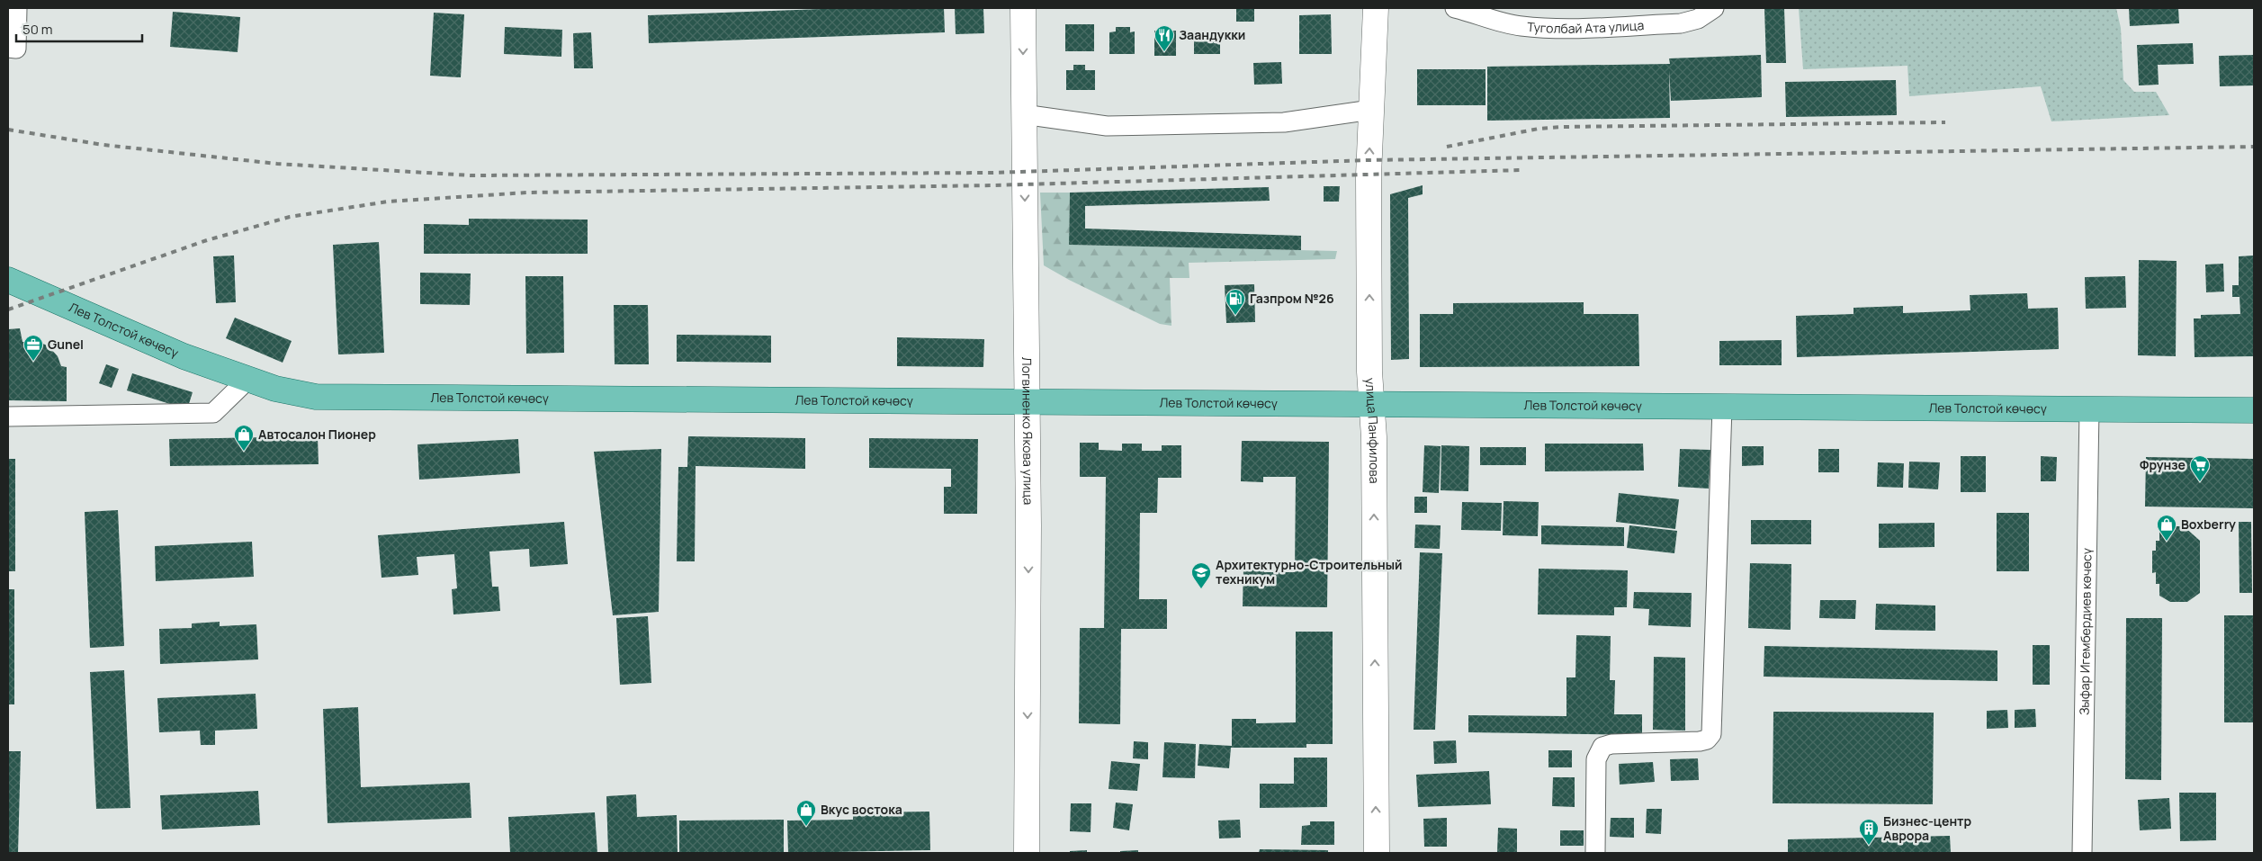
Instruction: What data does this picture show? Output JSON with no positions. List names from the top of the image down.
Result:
{
  "streets": {
    "main road": ["Лев Толстой көчөсү"],
    "street": [
      "Туголбай Ата улица",
      "Логвиненко Якова улица",
      "улица Панфилова",
      "Зыфар Игембердиев көчөсү"
    ]
  },
  "crossings": [
    ["Лев Толстой көчөсү", "Логвиненко Якова улица"],
    ["Лев Толстой көчөсү", "улица Панфилова"],
    ["Лев Толстой көчөсү", "Зыфар Игембердиев көчөсү"]
  ],
  "one_way": ["Логвиненко Якова улица", "улица Панфилова"],
  "places": {
    "restaurant": ["Заандукки"],
    "fuel station": ["Газпром №26"],
    "office": ["Gunel"],
    "shop": ["Автосалон Пионер", "Boxberry", "Вкус востока"],
    "supermarket": ["Фрунзе"],
    "school or university": ["Архитектурно-Строительный техникум"],
    "building": ["Бизнес-центр Аврора"]
  },
  "scale_bar": "50 m"
}
